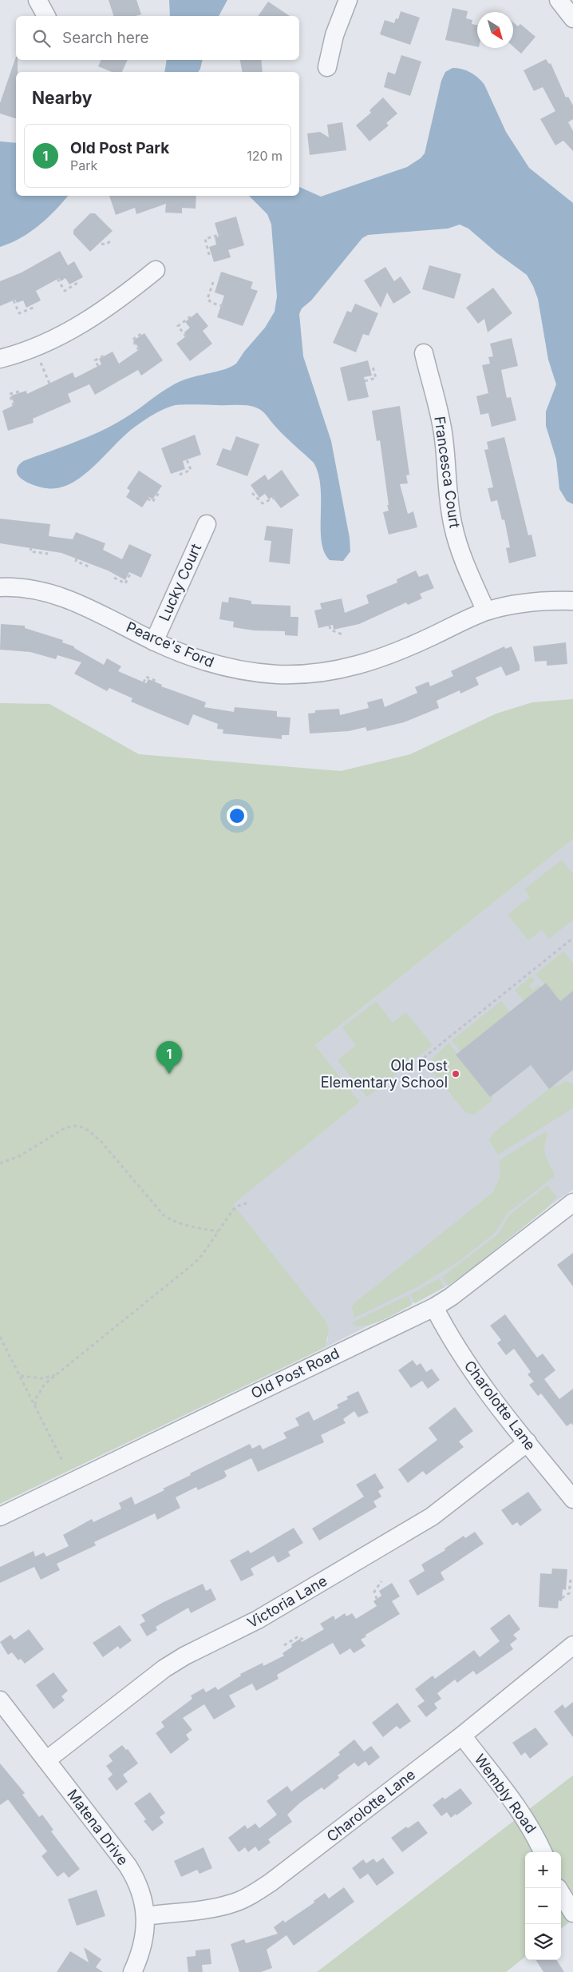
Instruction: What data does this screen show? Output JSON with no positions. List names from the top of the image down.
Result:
{
  "streets": {
    "street": [
      "Francesca Court",
      "Lucky Court",
      "Pearce's Ford",
      "Old Post Road",
      "Charolotte Lane",
      "Victoria Lane",
      "Wembly Road",
      "Matena Drive"
    ]
  },
  "crossings": [
    ["Francesca Court", "Pearce's Ford"],
    ["Lucky Court", "Pearce's Ford"],
    ["Old Post Road", "Charolotte Lane"],
    ["Charolotte Lane", "Victoria Lane"],
    ["Charolotte Lane", "Wembly Road"],
    ["Charolotte Lane", "Matena Drive"],
    ["Victoria Lane", "Matena Drive"]
  ],
  "places": ["Old Post Elementary School"],
  "north": "bottom right",
  "page": {
    "search": "Search here",
    "heading": "Nearby",
    "list": [
      {
        "mark": "1",
        "name": "Old Post Park",
        "note": "Park",
        "value": "120 m"
      }
    ],
    "pins": "1",
    "map_buttons": ["+", "−"]
  }
}
